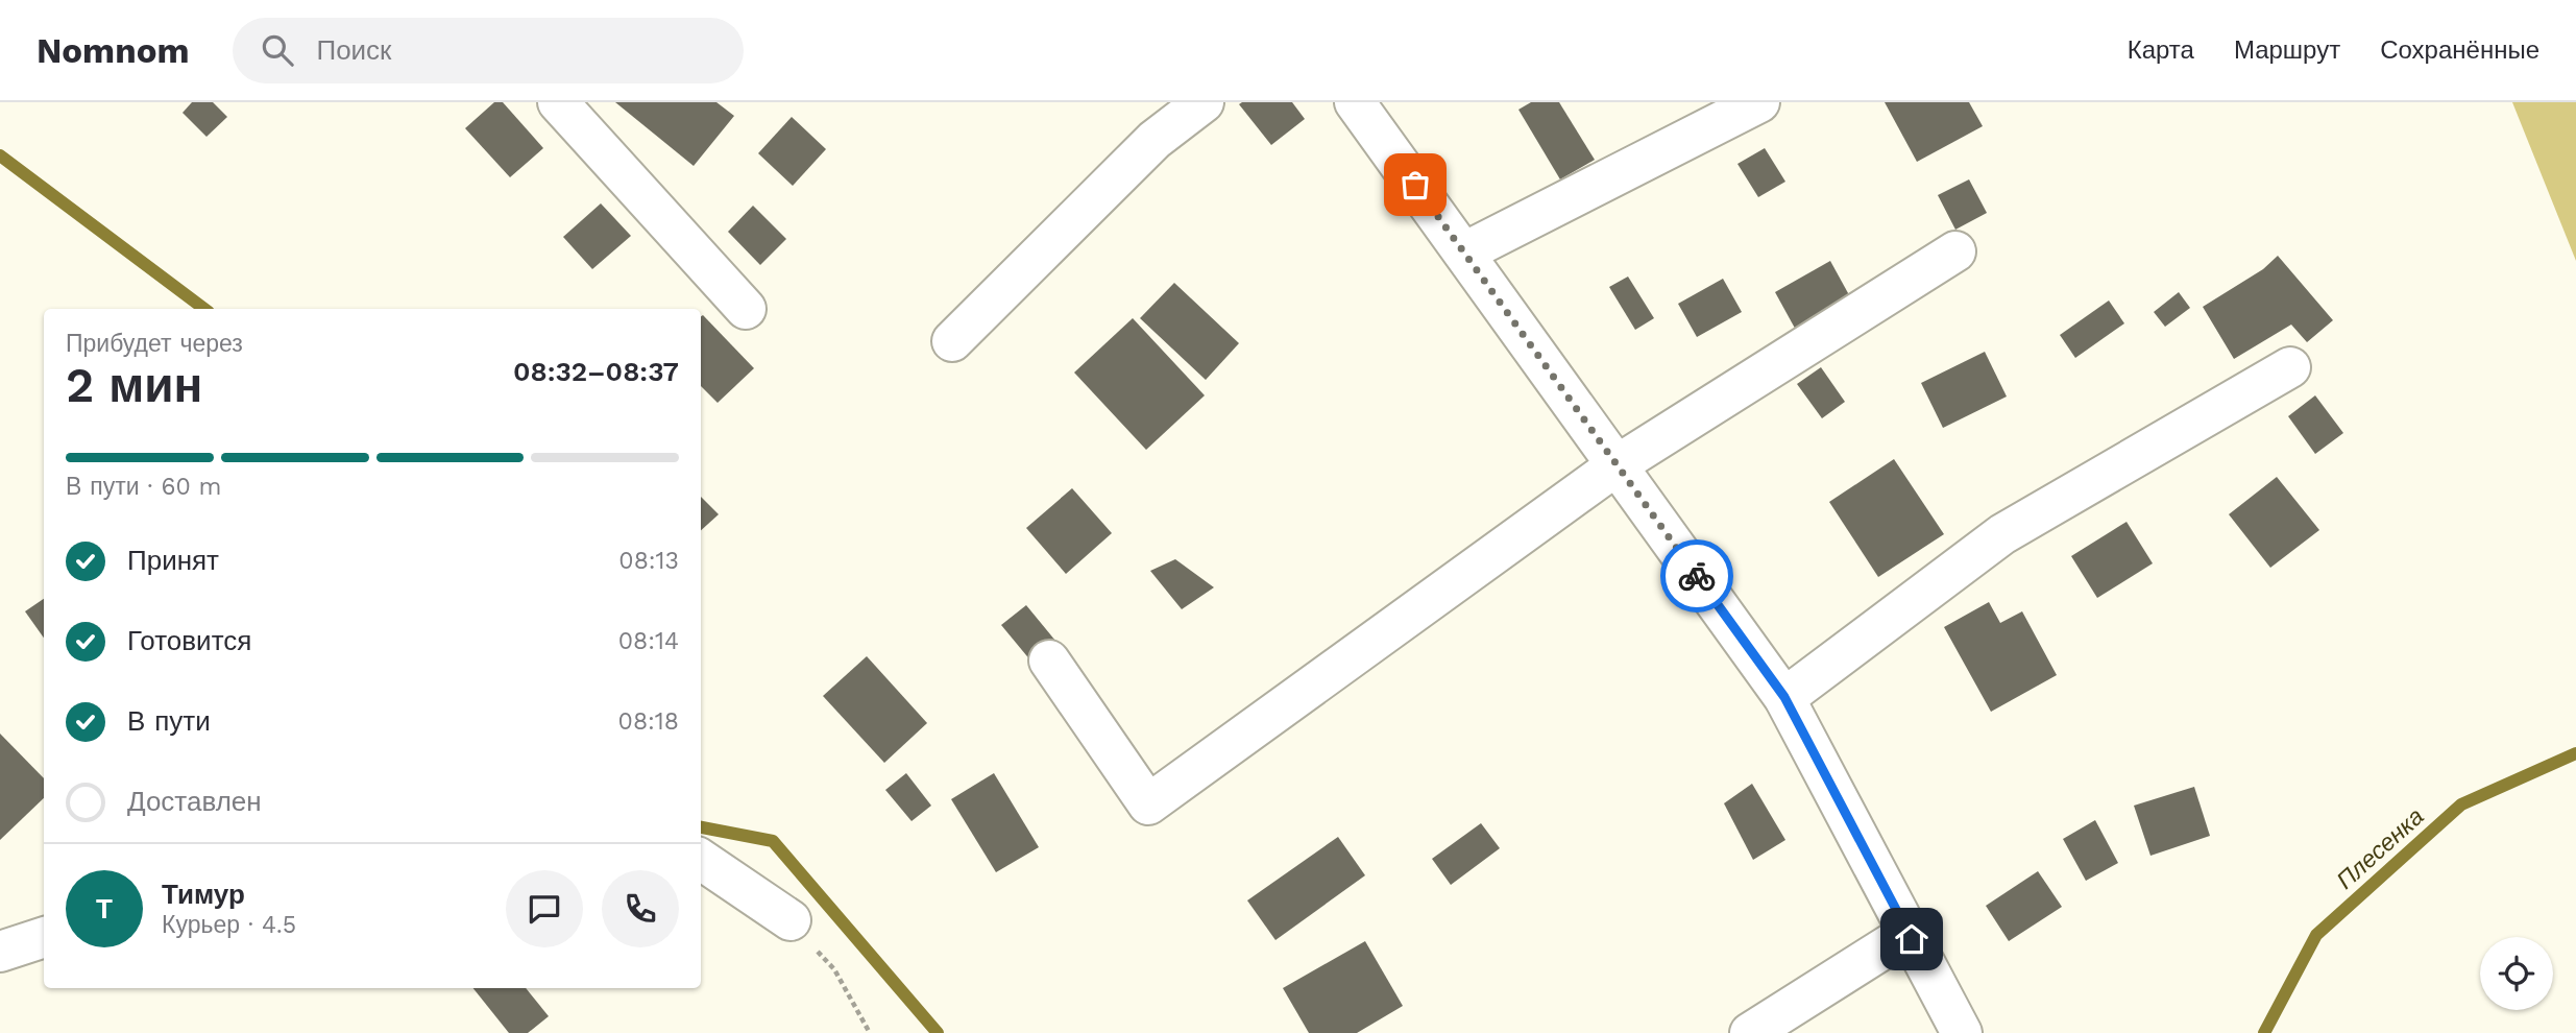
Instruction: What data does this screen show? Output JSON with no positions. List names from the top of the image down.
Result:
{
  "water": ["Плесенка"],
  "page": {
    "header": "Nomnom",
    "search": "Поиск",
    "nav": ["Карта", "Маршрут", "Сохранённые"],
    "heading": ["2 мин", "Прибудет через", "08:32–08:37"],
    "panel": ["Тимур", "Курьер · 4.5"],
    "bar": "В пути · 60 m",
    "list": [
      ["Принят", "08:13"],
      ["Готовится", "08:14"],
      ["В пути", "08:18"],
      "Доставлен"
    ],
    "round": "Т"
  }
}
